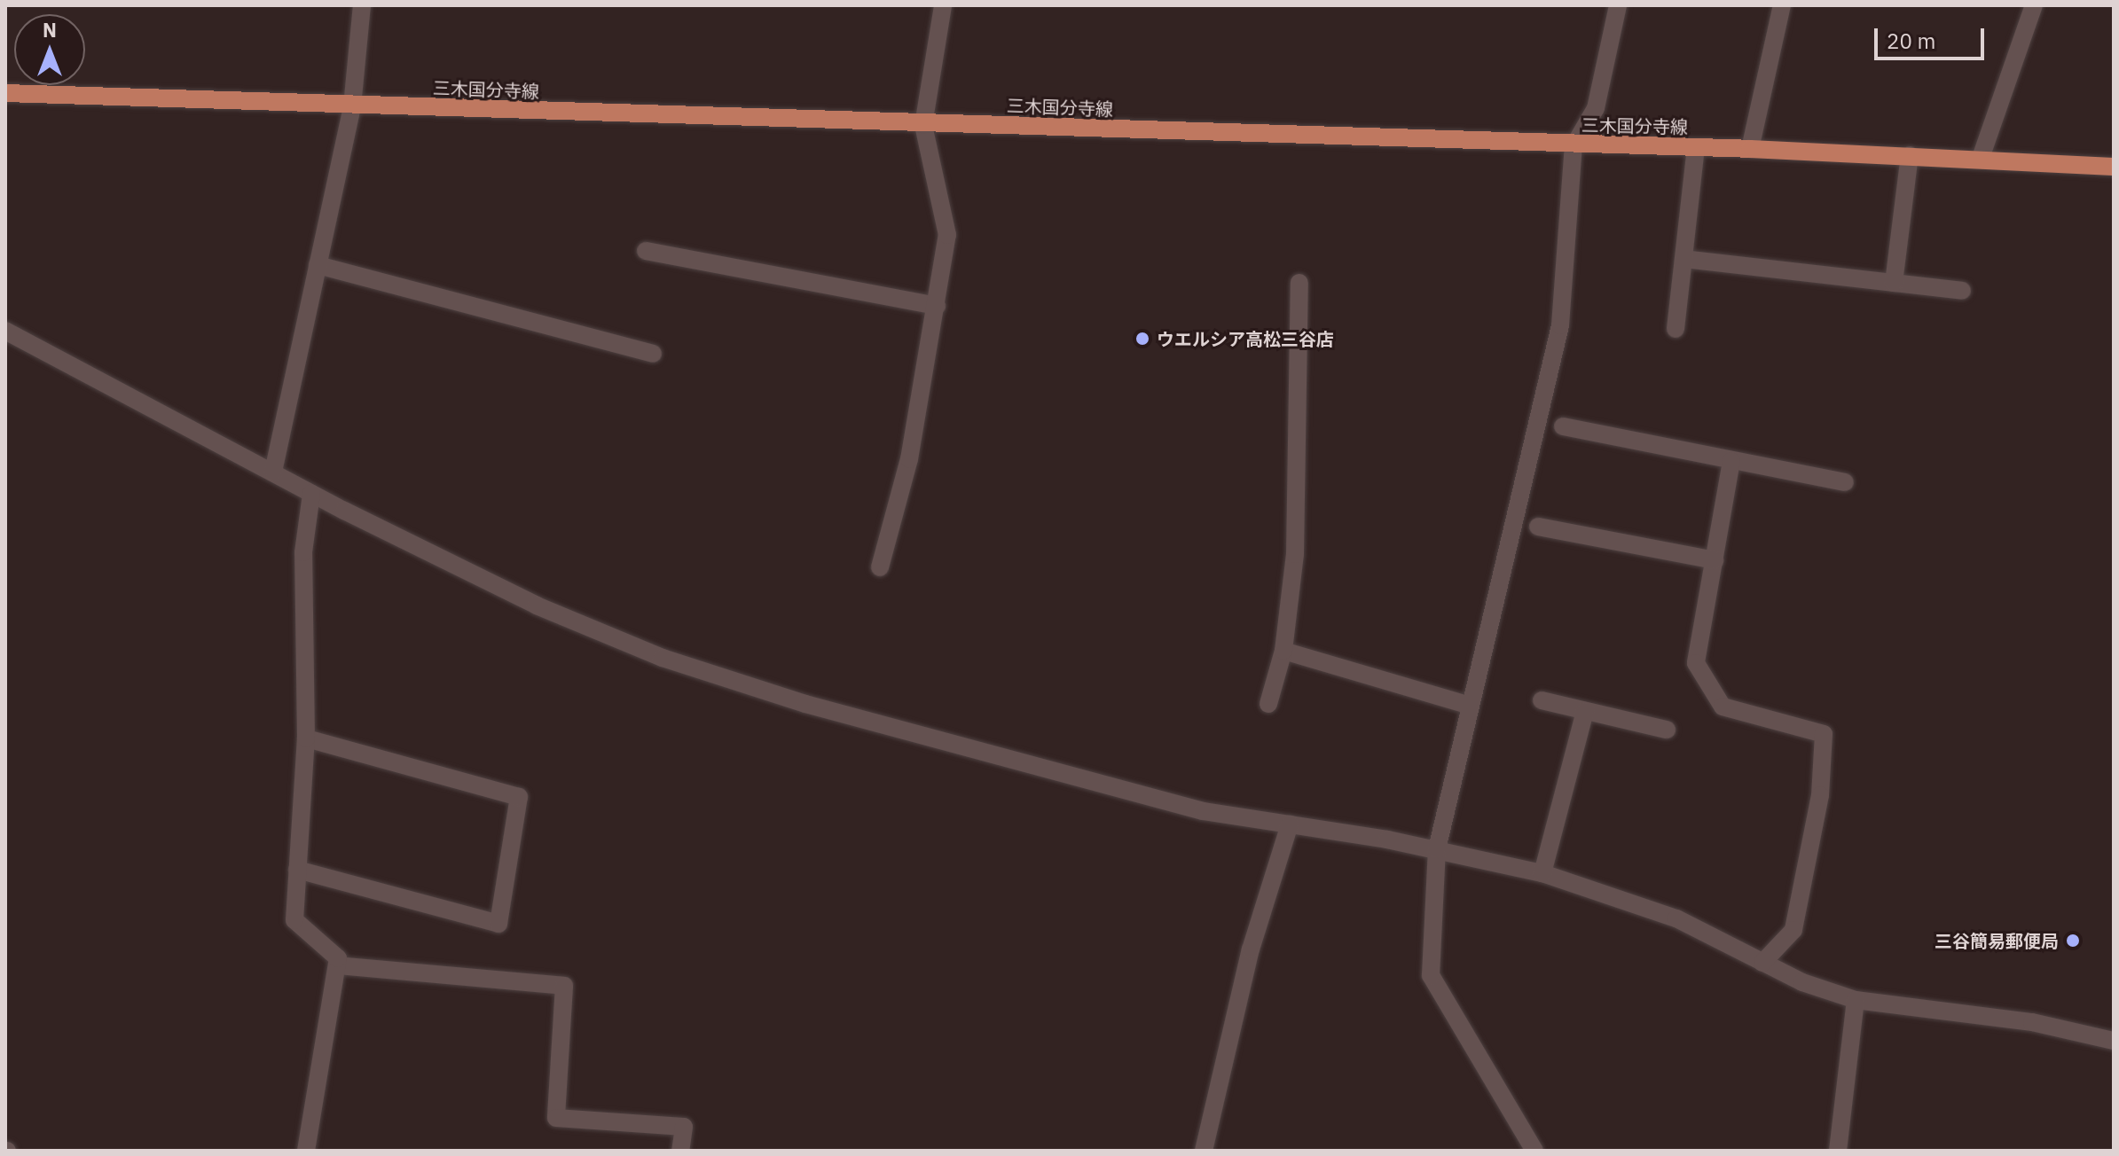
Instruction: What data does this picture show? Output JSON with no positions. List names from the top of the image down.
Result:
{
  "streets": {
    "main road": ["三木国分寺線"]
  },
  "places": ["ウエルシア高松三谷店", "三谷簡易郵便局"],
  "scale_bar": "20 m",
  "north": "top"
}
